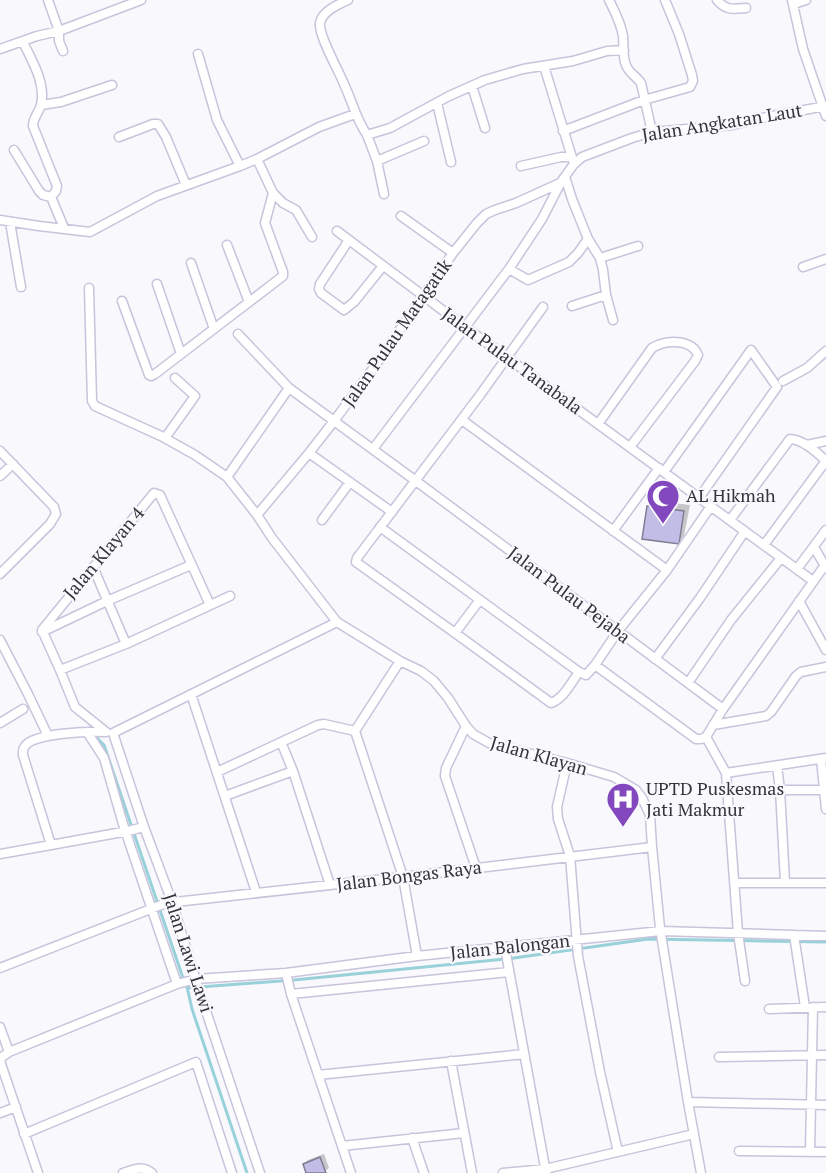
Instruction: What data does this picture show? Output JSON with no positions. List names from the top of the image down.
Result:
{
  "streets": {
    "street": [
      "Jalan Angkatan Laut",
      "Jalan Pulau Matagatik",
      "Jalan Pulau Tanabala",
      "Jalan Klayan 4",
      "Jalan Pulau Pejaba",
      "Jalan Klayan",
      "Jalan Bongas Raya",
      "Jalan Balongan",
      "Jalan Lawi Lawi"
    ]
  },
  "crossings": [
    ["Jalan Angkatan Laut", "Jalan Pulau Matagatik"],
    ["Jalan Angkatan Laut", "Jalan Pulau Tanabala"],
    ["Jalan Angkatan Laut", "Jalan Pulau Pejaba"],
    ["Jalan Pulau Matagatik", "Jalan Pulau Tanabala"],
    ["Jalan Pulau Matagatik", "Jalan Pulau Pejaba"],
    ["Jalan Pulau Matagatik", "Jalan Klayan"],
    ["Jalan Klayan", "Jalan Bongas Raya"],
    ["Jalan Klayan", "Jalan Balongan"],
    ["Jalan Bongas Raya", "Jalan Lawi Lawi"],
    ["Jalan Balongan", "Jalan Lawi Lawi"]
  ],
  "places": {
    "mosque": ["AL Hikmah"],
    "hospital": ["UPTD Puskesmas Jati Makmur"]
  }
}
